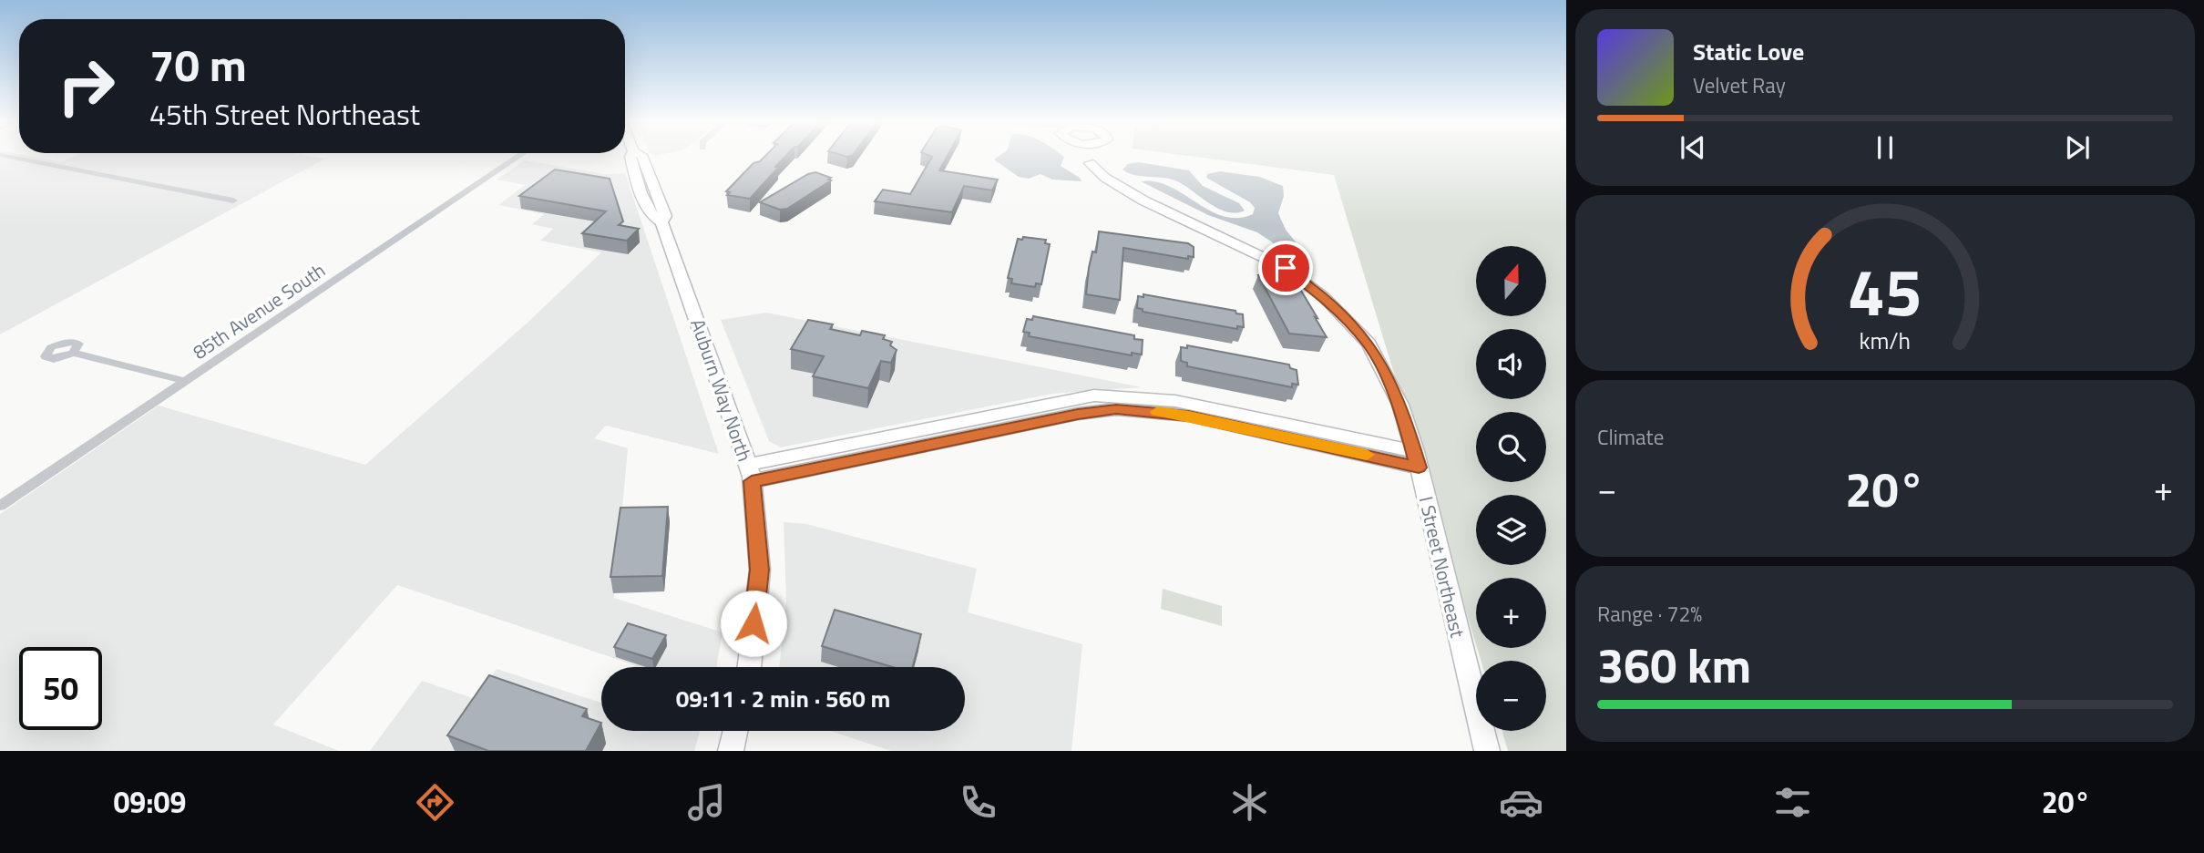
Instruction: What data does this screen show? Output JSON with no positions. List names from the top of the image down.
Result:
{
  "streets": {
    "street": ["85th Avenue South", "Auburn Way North", "I Street Northeast"]
  },
  "north": "top",
  "page": {
    "turn": ["70 m", "45th Street Northeast"],
    "song": ["Static Love", "Velvet Ray"],
    "map_buttons": ["+", "−"],
    "tile": [
      "Climate",
      ["Range · 72%", "360 km"]
    ],
    "heat": ["−", "20°", "+"],
    "limit": "50",
    "trip": "09:11 · 2 min · 560 m",
    "tabs": ["09:09", "20°"],
    "gauge": ["45", "km/h"]
  }
}
